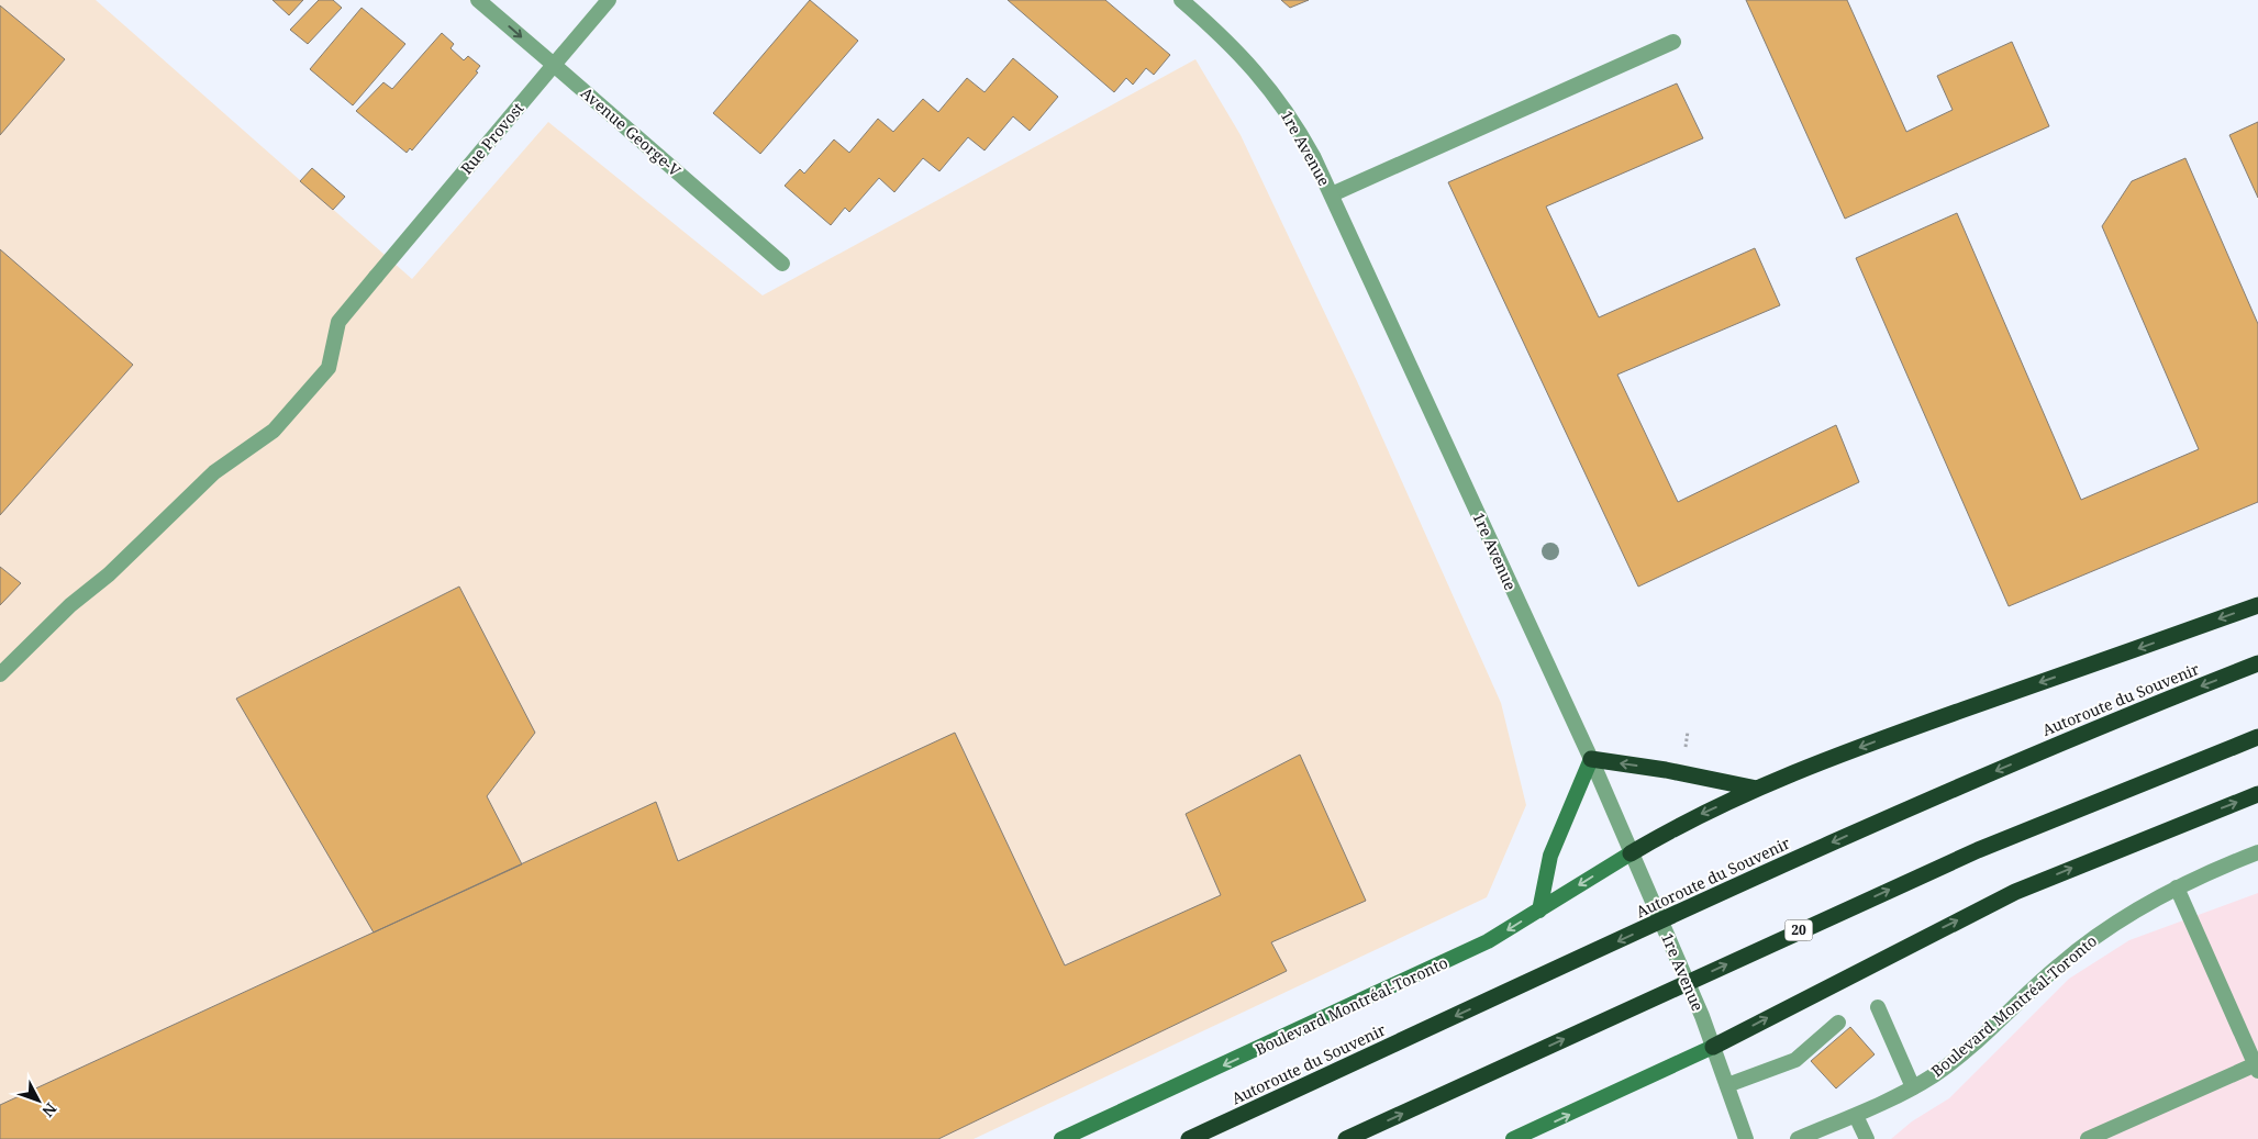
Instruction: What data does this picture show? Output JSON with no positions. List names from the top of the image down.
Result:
{
  "streets": {
    "highway": ["Autoroute du Souvenir", "20"],
    "main road": ["Boulevard Montréal-Toronto"],
    "street": ["Avenue George-V", "Rue Provost", "1re Avenue"]
  },
  "crossings": [
    ["Avenue George-V", "Rue Provost"],
    ["1re Avenue", "Boulevard Montréal-Toronto"]
  ],
  "one_way": ["Boulevard Montréal-Toronto"],
  "north": "bottom right"
}
